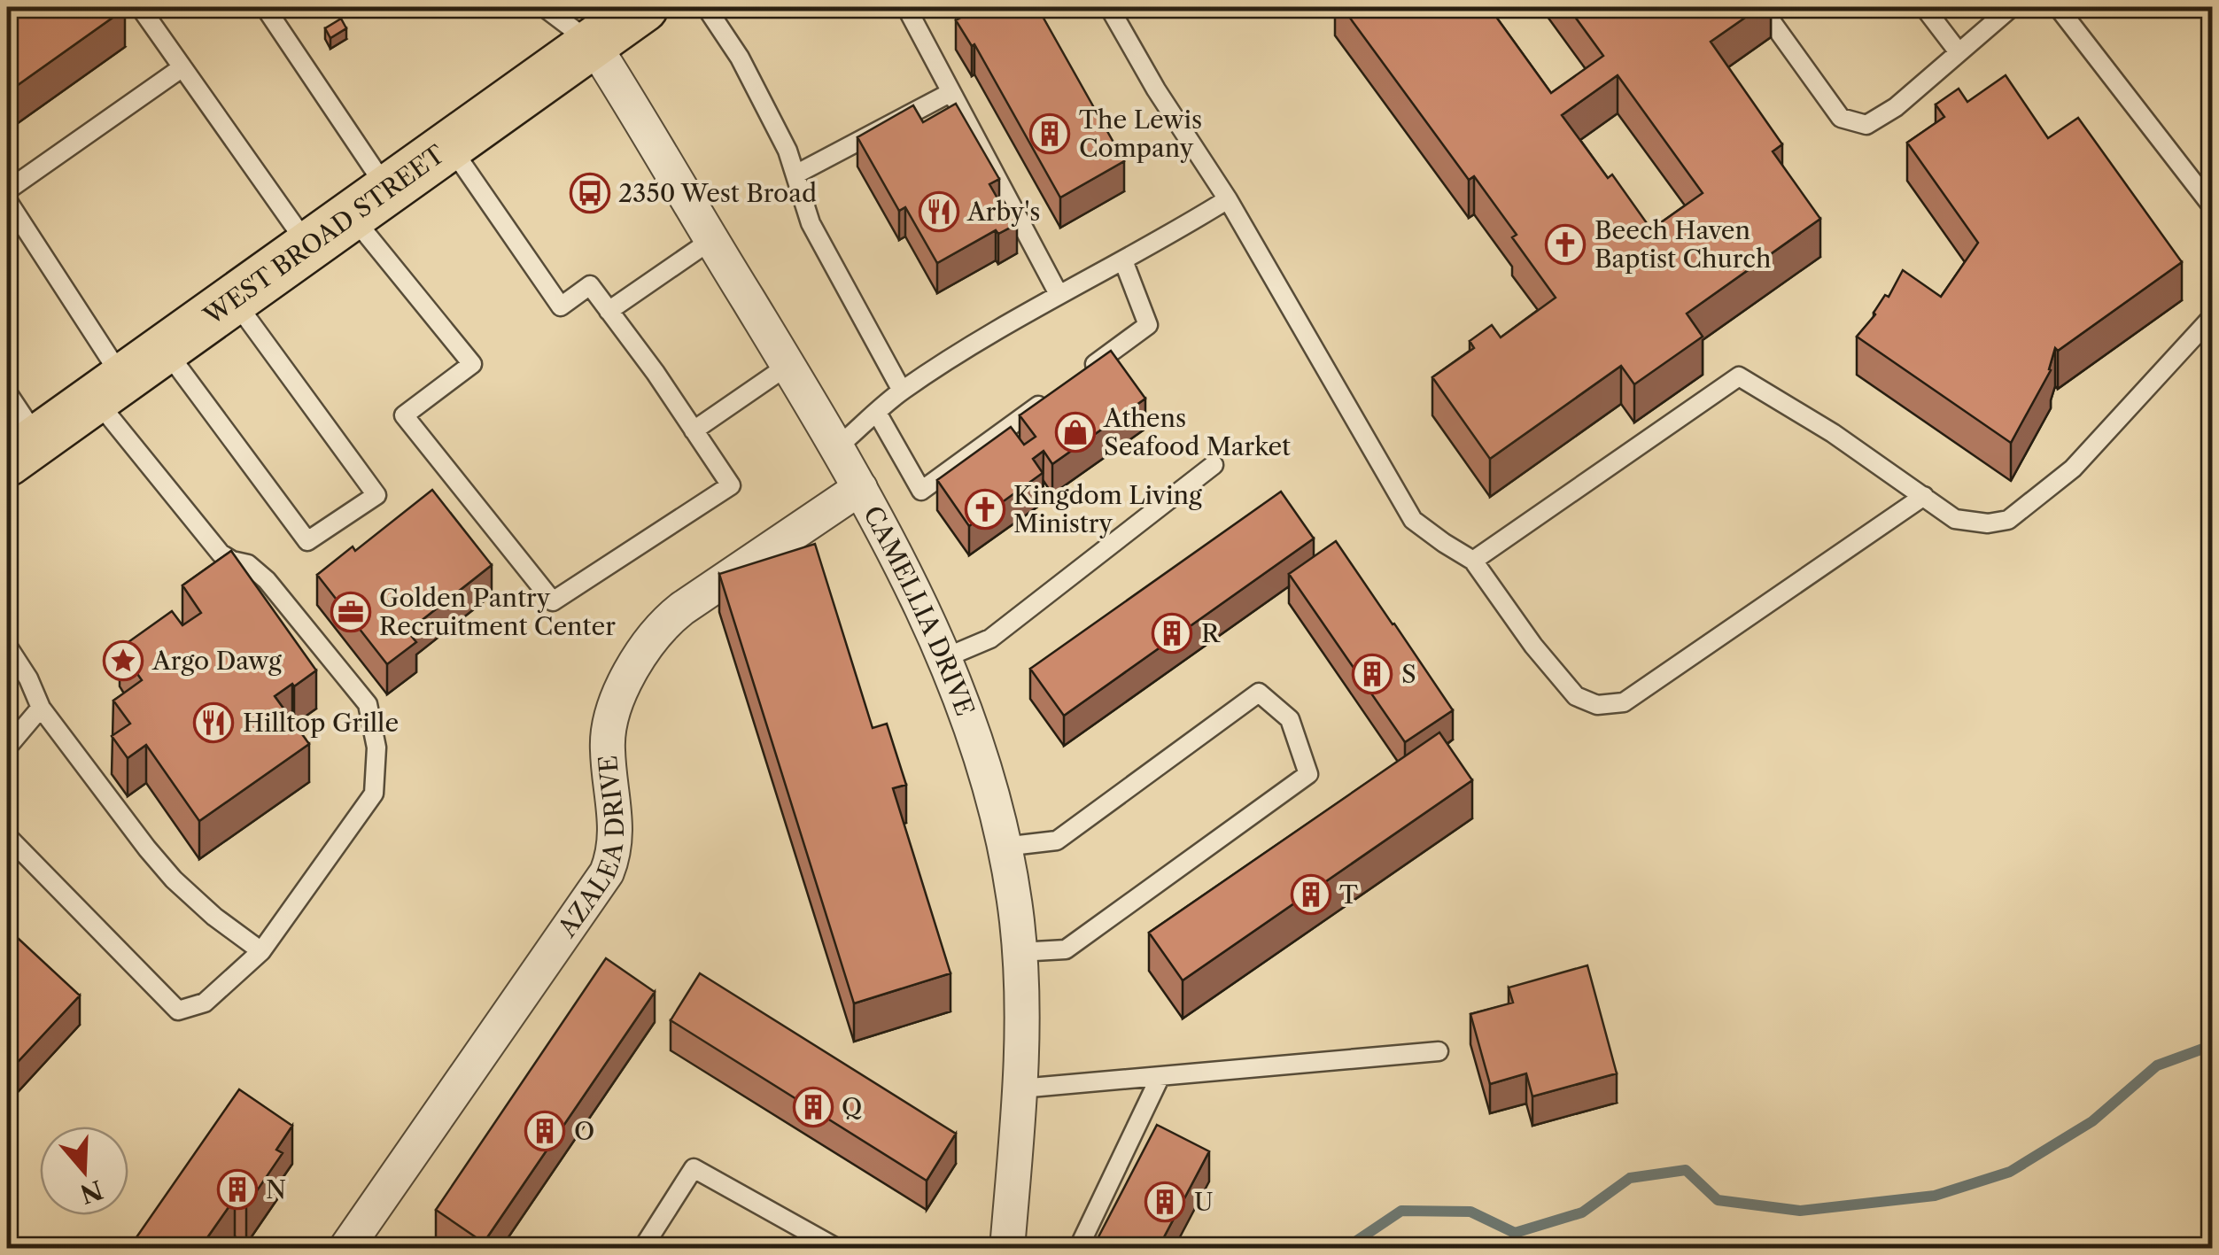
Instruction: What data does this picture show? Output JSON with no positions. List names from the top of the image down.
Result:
{
  "streets": {
    "main road": ["WEST BROAD STREET"],
    "street": ["CAMELLIA DRIVE", "AZALEA DRIVE"]
  },
  "crossings": [
    ["WEST BROAD STREET", "CAMELLIA DRIVE"],
    ["CAMELLIA DRIVE", "AZALEA DRIVE"]
  ],
  "places": {
    "building": [
      "The Lewis Company",
      "R",
      "S",
      "T",
      "Q",
      "O",
      "N",
      "U"
    ],
    "bus stop": ["2350 West Broad"],
    "restaurant": ["Arby's", "Hilltop Grille"],
    "church": ["Beech Haven Baptist Church", "Kingdom Living Ministry"],
    "shop": ["Athens Seafood Market"],
    "office": ["Golden Pantry Recruitment Center"],
    "place": ["Argo Dawg"]
  },
  "north": "bottom"
}
